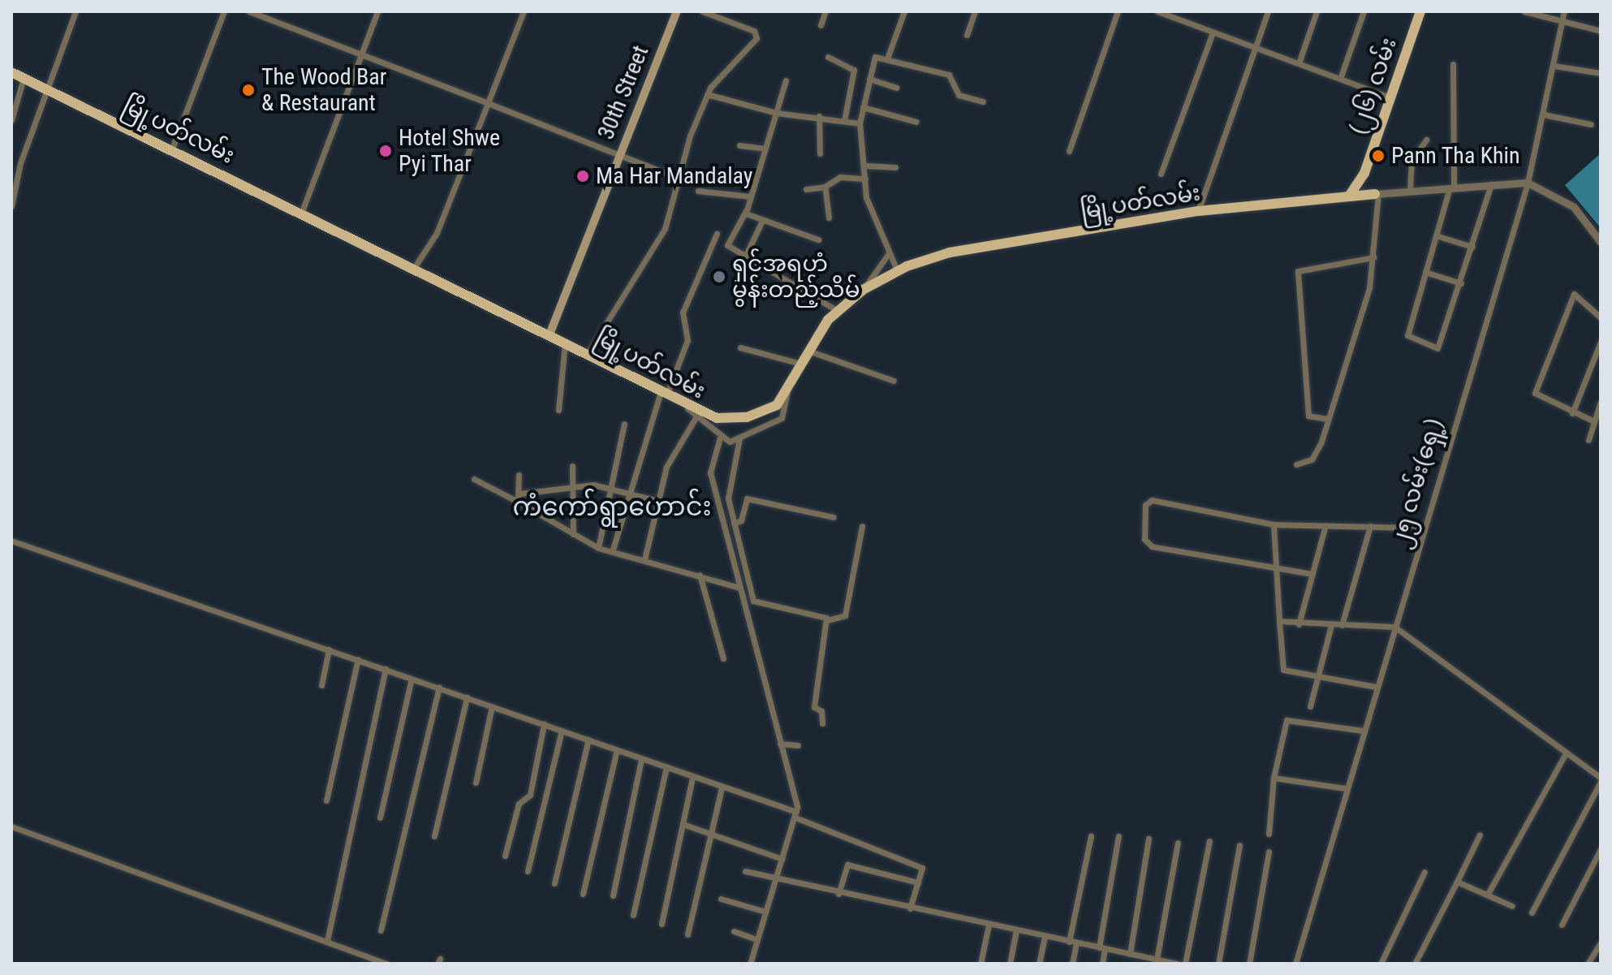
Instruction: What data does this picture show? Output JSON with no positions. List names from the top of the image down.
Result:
{
  "streets": {
    "main road": ["(၂၆) လမ်း", "30th Street", "မြို့ပတ်လမ်း"],
    "street": ["၂၅ လမ်း(ရှေ့)"]
  },
  "crossings": [
    ["(၂၆) လမ်း", "မြို့ပတ်လမ်း"],
    ["30th Street", "မြို့ပတ်လမ်း"]
  ],
  "districts": ["ကံကော်ရွာဟောင်း"],
  "places": [
    "The Wood Bar & Restaurant",
    "Hotel Shwe Pyi Thar",
    "Pann Tha Khin",
    "Ma Har Mandalay",
    "ရှင်အရဟံ မွန်းတည့်သိမ်"
  ]
}
